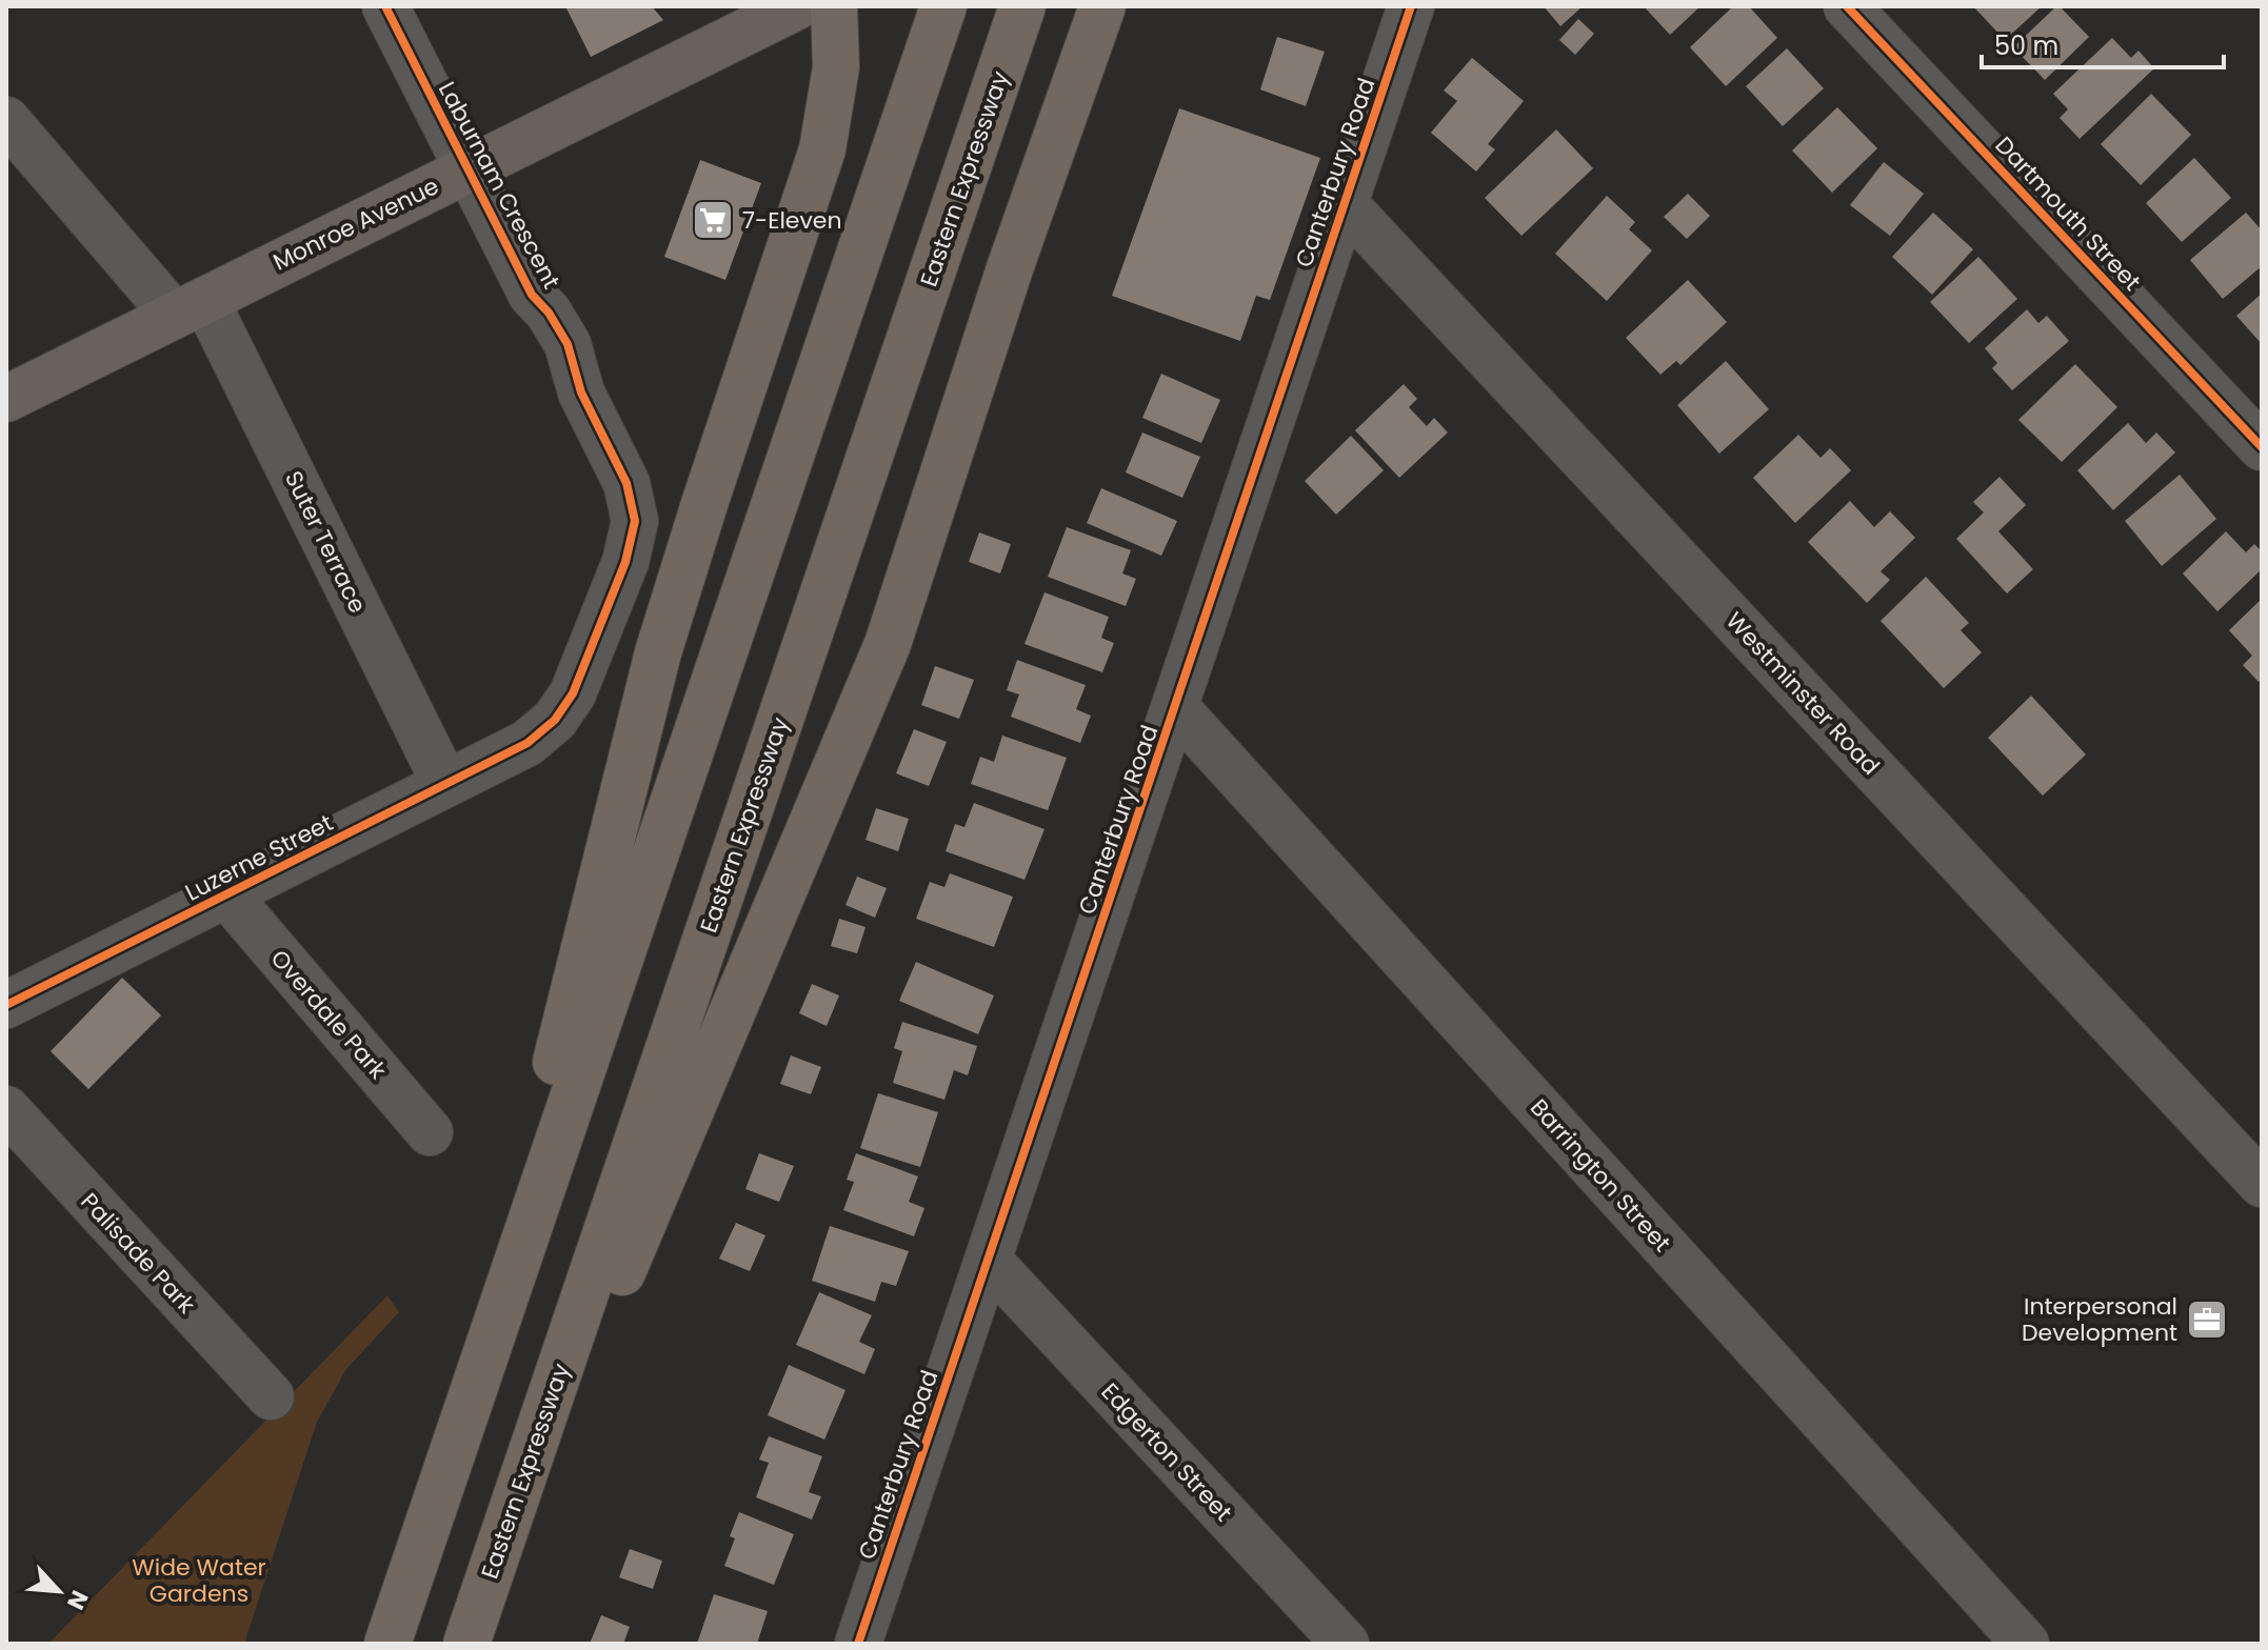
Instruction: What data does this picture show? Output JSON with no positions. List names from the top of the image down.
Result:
{
  "streets": {
    "highway": ["Eastern Expressway"],
    "main road": ["Monroe Avenue"],
    "street": [
      "Canterbury Road",
      "Laburnam Crescent",
      "Dartmouth Street",
      "Suter Terrace",
      "Westminster Road",
      "Luzerne Street",
      "Overdale Park",
      "Barrington Street",
      "Palisade Park",
      "Edgerton Street"
    ]
  },
  "crossings": [
    ["Canterbury Road", "Westminster Road"],
    ["Canterbury Road", "Barrington Street"],
    ["Canterbury Road", "Edgerton Street"],
    ["Laburnam Crescent", "Monroe Avenue"],
    ["Laburnam Crescent", "Luzerne Street"],
    ["Monroe Avenue", "Suter Terrace"],
    ["Suter Terrace", "Luzerne Street"],
    ["Luzerne Street", "Overdale Park"]
  ],
  "parks": ["Wide Water Gardens"],
  "places": {
    "supermarket": ["7-Eleven"],
    "office": ["Interpersonal Development"]
  },
  "scale_bar": "50 m",
  "north": "bottom right"
}
